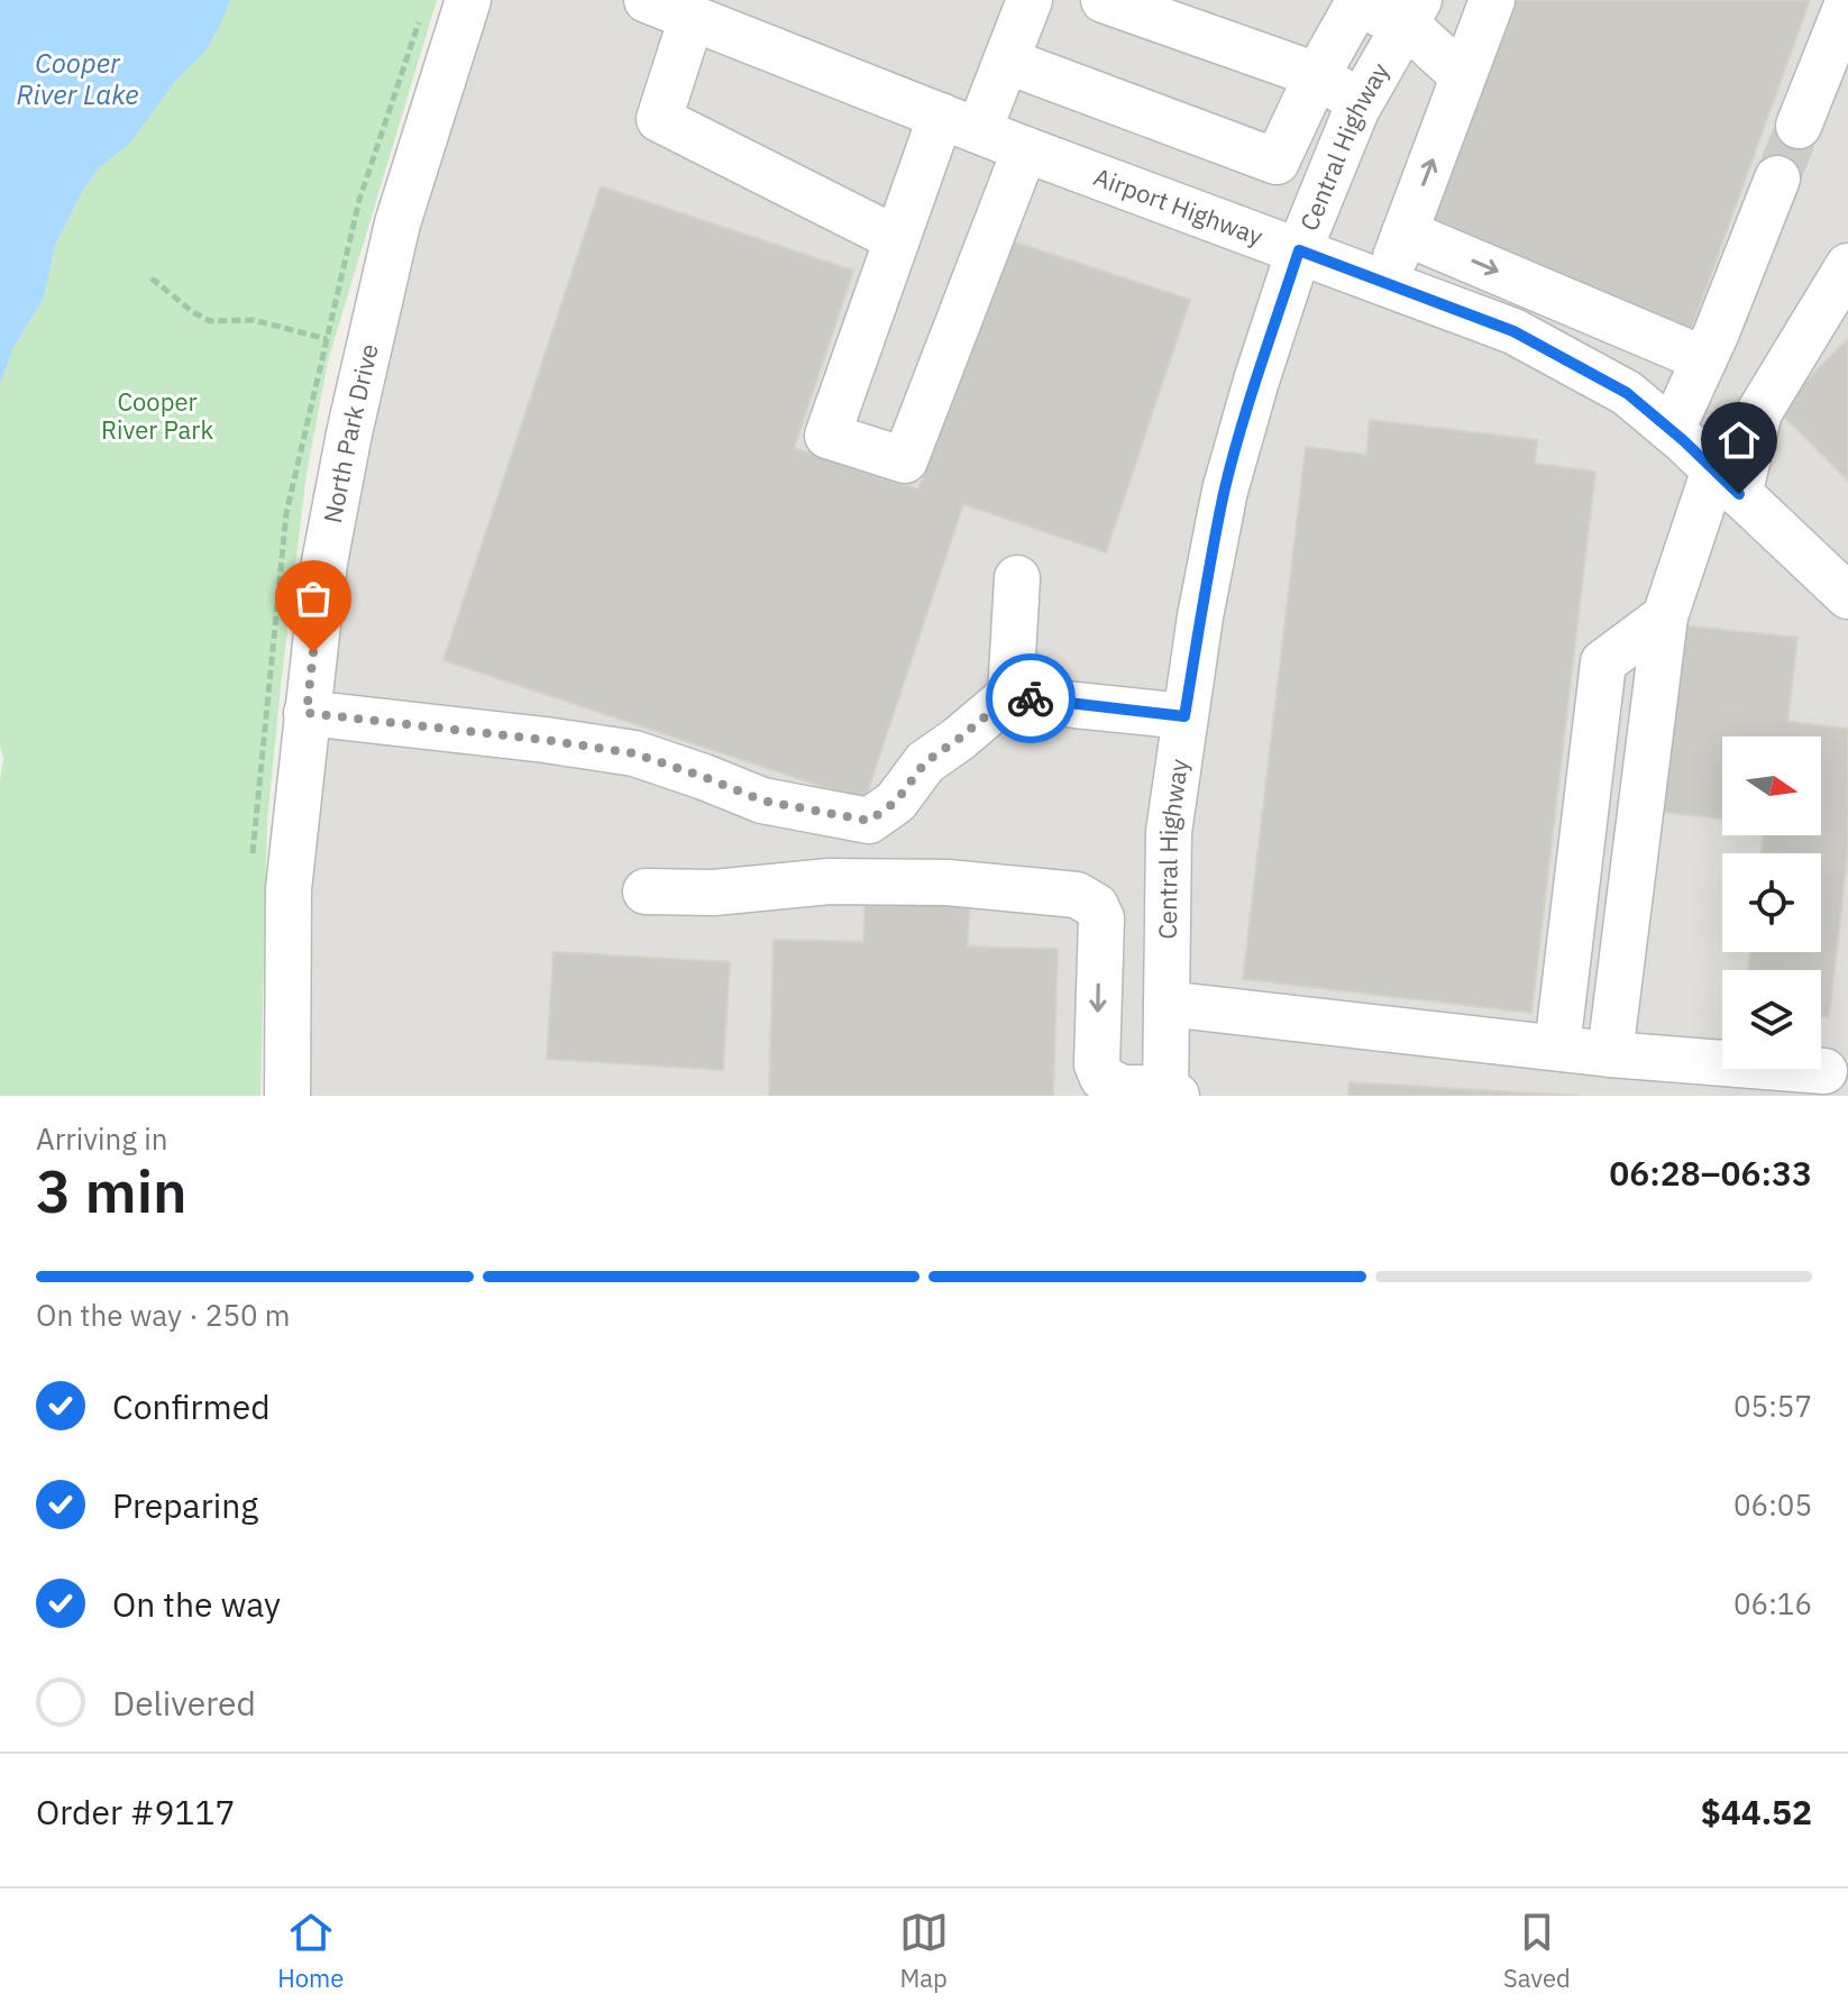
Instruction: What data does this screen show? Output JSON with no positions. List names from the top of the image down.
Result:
{
  "streets": {
    "street": ["Central Highway", "Airport Highway", "North Park Drive"]
  },
  "crossings": [
    ["Central Highway", "Airport Highway"]
  ],
  "water": ["Cooper River Lake"],
  "parks": ["Cooper River Park"],
  "north": "right",
  "page": {
    "heading": ["3 min", "Arriving in", "06:28–06:33"],
    "panel": ["Order #9117", "$44.52"],
    "bar": "On the way · 250 m",
    "list": [
      ["Confirmed", "05:57"],
      ["Preparing", "06:05"],
      ["On the way", "06:16"],
      "Delivered"
    ],
    "tabs": ["Home", "Map", "Saved"]
  }
}
